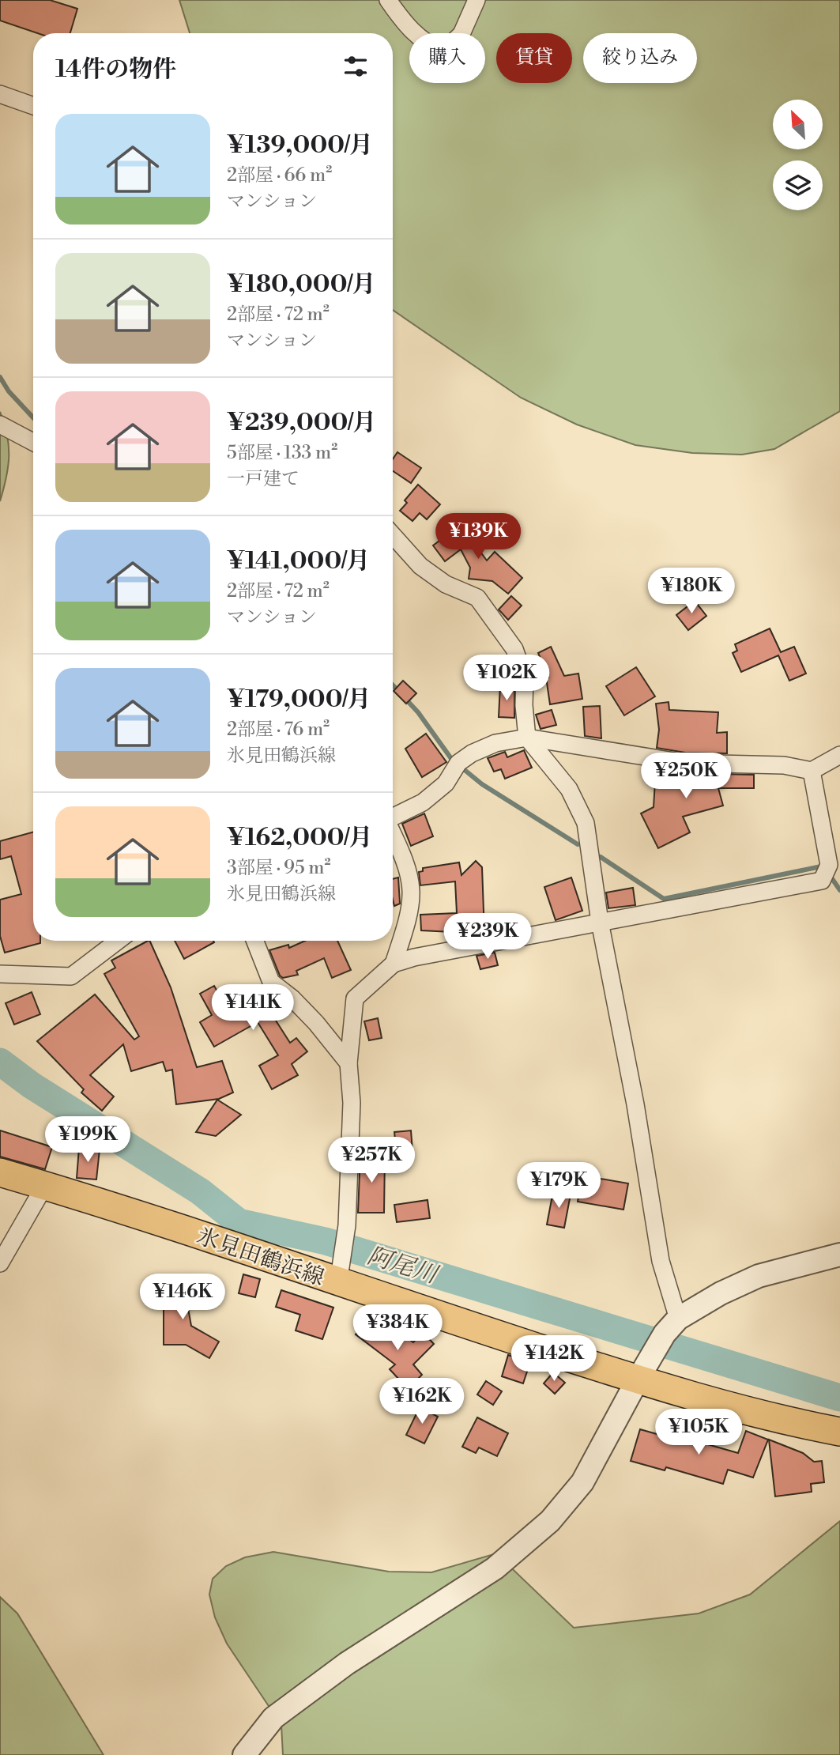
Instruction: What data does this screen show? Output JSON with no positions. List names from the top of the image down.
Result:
{
  "streets": {
    "main road": ["氷見田鶴浜線"]
  },
  "water": ["阿尾川"],
  "north": "top left",
  "page": {
    "chip": ["購入", "賃貸", "絞り込み"],
    "heading": "14件の物件",
    "list": [
      {
        "name": "¥139,000/月",
        "note": "2部屋 · 66 m² · マンション"
      },
      {
        "name": "¥180,000/月",
        "note": "2部屋 · 72 m² · マンション"
      },
      {
        "name": "¥239,000/月",
        "note": "5部屋 · 133 m² · 一戸建て"
      },
      {
        "name": "¥141,000/月",
        "note": "2部屋 · 72 m² · マンション"
      },
      {
        "name": "¥179,000/月",
        "note": "2部屋 · 76 m² · 氷見田鶴浜線"
      },
      {
        "name": "¥162,000/月",
        "note": "3部屋 · 95 m² · 氷見田鶴浜線"
      }
    ],
    "price": [
      "¥139K",
      "¥180K",
      "¥102K",
      "¥250K",
      "¥239K",
      "¥141K",
      "¥199K",
      "¥257K",
      "¥179K",
      "¥146K",
      "¥384K",
      "¥142K",
      "¥162K",
      "¥105K"
    ]
  }
}
